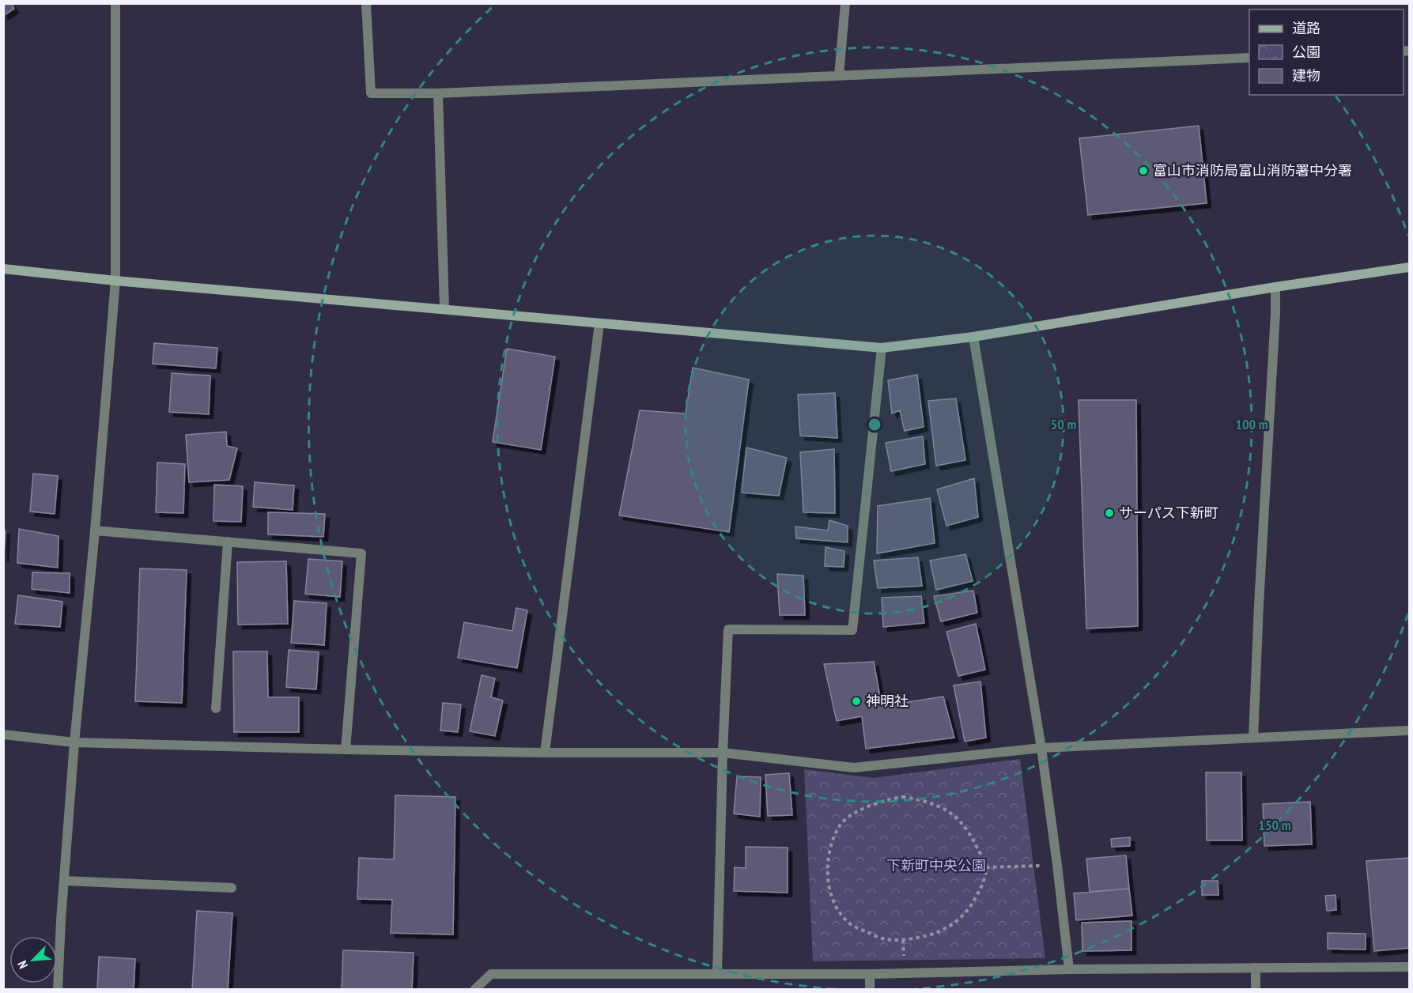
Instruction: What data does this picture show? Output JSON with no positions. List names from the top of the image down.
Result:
{
  "parks": ["下新町中央公園"],
  "places": ["富山市消防局富山消防署中分署", "サーパス下新町", "神明社"],
  "legend": ["道路", "公園", "建物"],
  "north": "bottom left",
  "rings": ["50 m", "100 m", "150 m"]
}
